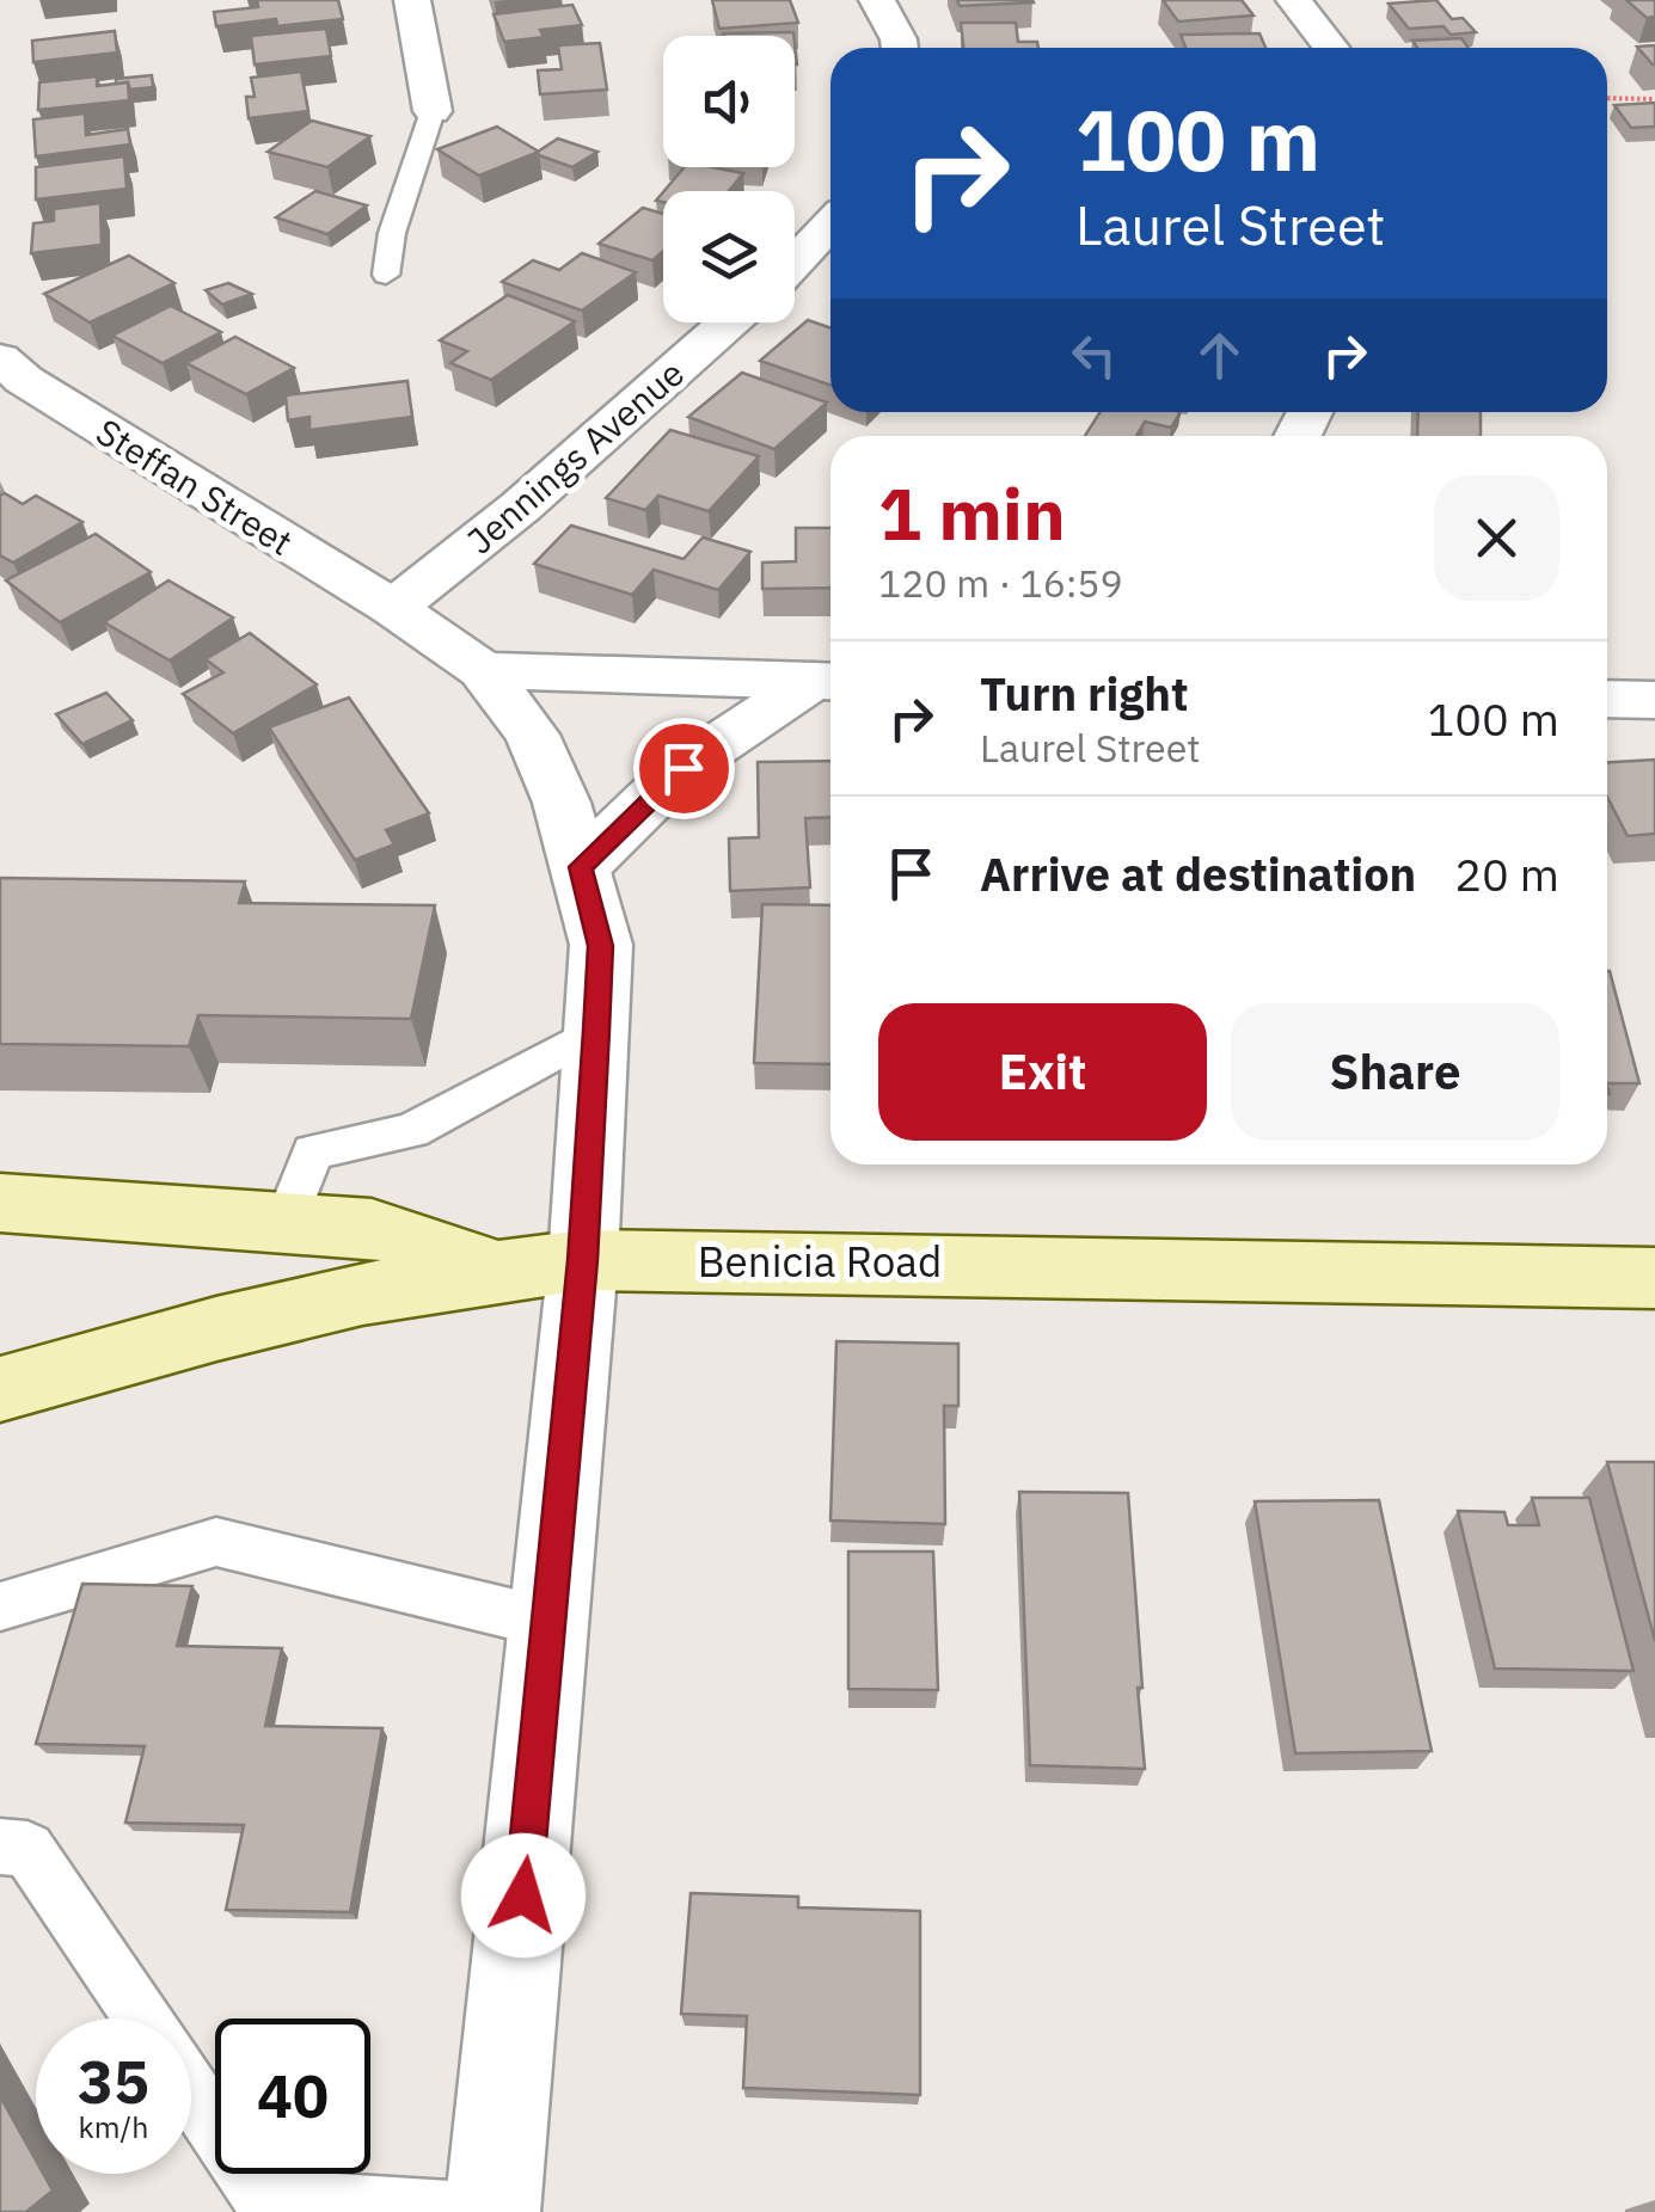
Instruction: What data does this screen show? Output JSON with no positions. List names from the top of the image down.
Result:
{
  "streets": {
    "main road": ["Benicia Road"],
    "street": ["Jennings Avenue", "Steffan Street"]
  },
  "crossings": [
    ["Jennings Avenue", "Steffan Street"]
  ],
  "page": {
    "turn": ["100 m", "Laurel Street"],
    "heading": ["1 min", "120 m · 16:59"],
    "list": [
      {
        "name": "Turn right",
        "note": "Laurel Street",
        "value": "100 m"
      },
      {
        "name": "Arrive at destination",
        "value": "20 m"
      }
    ],
    "buttons": ["Exit", "Share"],
    "speed": "35 km/h",
    "limit": "40"
  }
}
